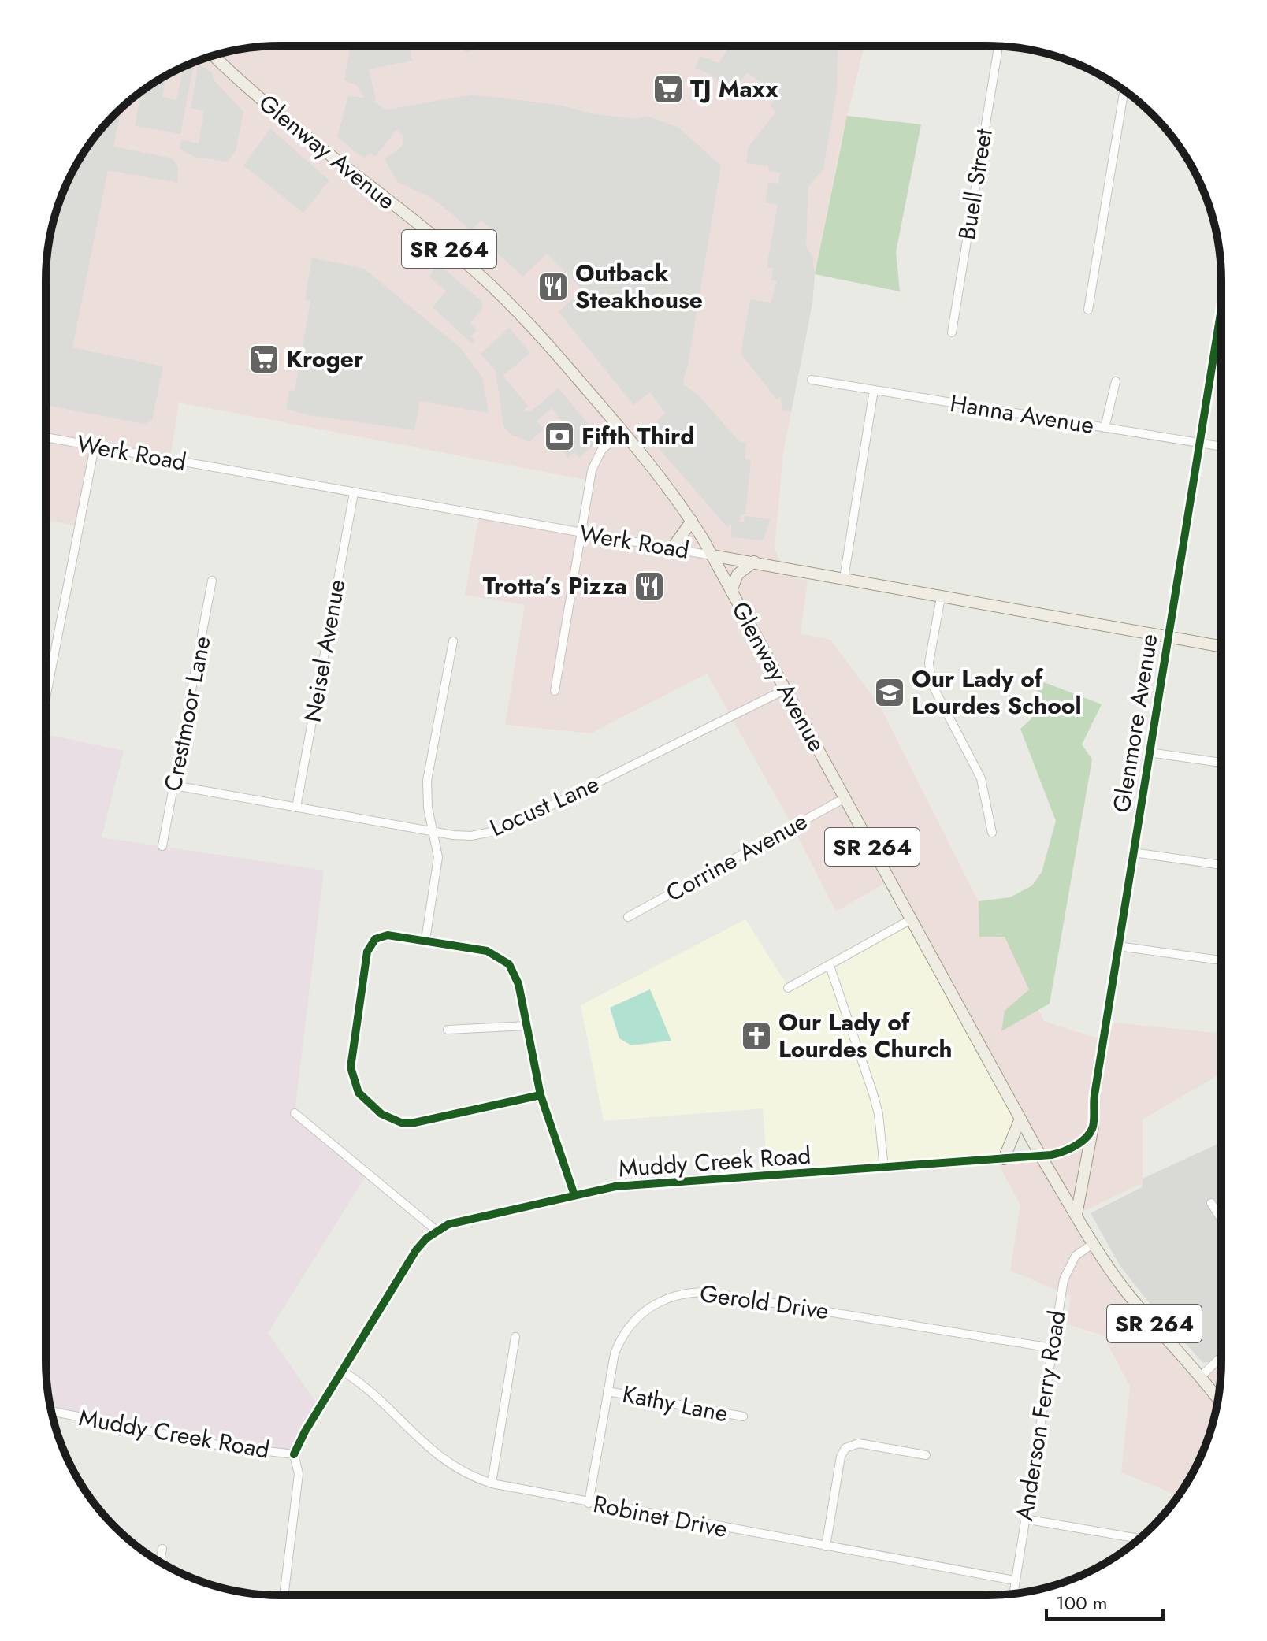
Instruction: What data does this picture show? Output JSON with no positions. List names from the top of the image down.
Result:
{
  "streets": {
    "main road": ["Glenway Avenue", "SR 264", "Werk Road"],
    "street": [
      "Buell Street",
      "Hanna Avenue",
      "Neisel Avenue",
      "Crestmoor Lane",
      "Glenmore Avenue",
      "Locust Lane",
      "Corrine Avenue",
      "Muddy Creek Road",
      "Gerold Drive",
      "Kathy Lane",
      "Anderson Ferry Road",
      "Robinet Drive"
    ]
  },
  "crossings": [
    ["Glenway Avenue", "Werk Road"],
    ["Glenway Avenue", "Locust Lane"],
    ["Glenway Avenue", "Corrine Avenue"],
    ["Glenway Avenue", "Muddy Creek Road"],
    ["Glenway Avenue", "Anderson Ferry Road"],
    ["Hanna Avenue", "Glenmore Avenue"],
    ["Werk Road", "Neisel Avenue"],
    ["Werk Road", "Glenmore Avenue"],
    ["Neisel Avenue", "Locust Lane"],
    ["Crestmoor Lane", "Locust Lane"],
    ["Muddy Creek Road", "Robinet Drive"],
    ["Gerold Drive", "Kathy Lane"],
    ["Gerold Drive", "Anderson Ferry Road"],
    ["Gerold Drive", "Robinet Drive"],
    ["Anderson Ferry Road", "Robinet Drive"]
  ],
  "places": {
    "supermarket": ["TJ Maxx", "Kroger"],
    "restaurant": ["Outback Steakhouse", "Trotta’s Pizza"],
    "bank": ["Fifth Third"],
    "school or university": ["Our Lady of Lourdes School"],
    "church": ["Our Lady of Lourdes Church"]
  },
  "scale_bar": "100 m"
}
